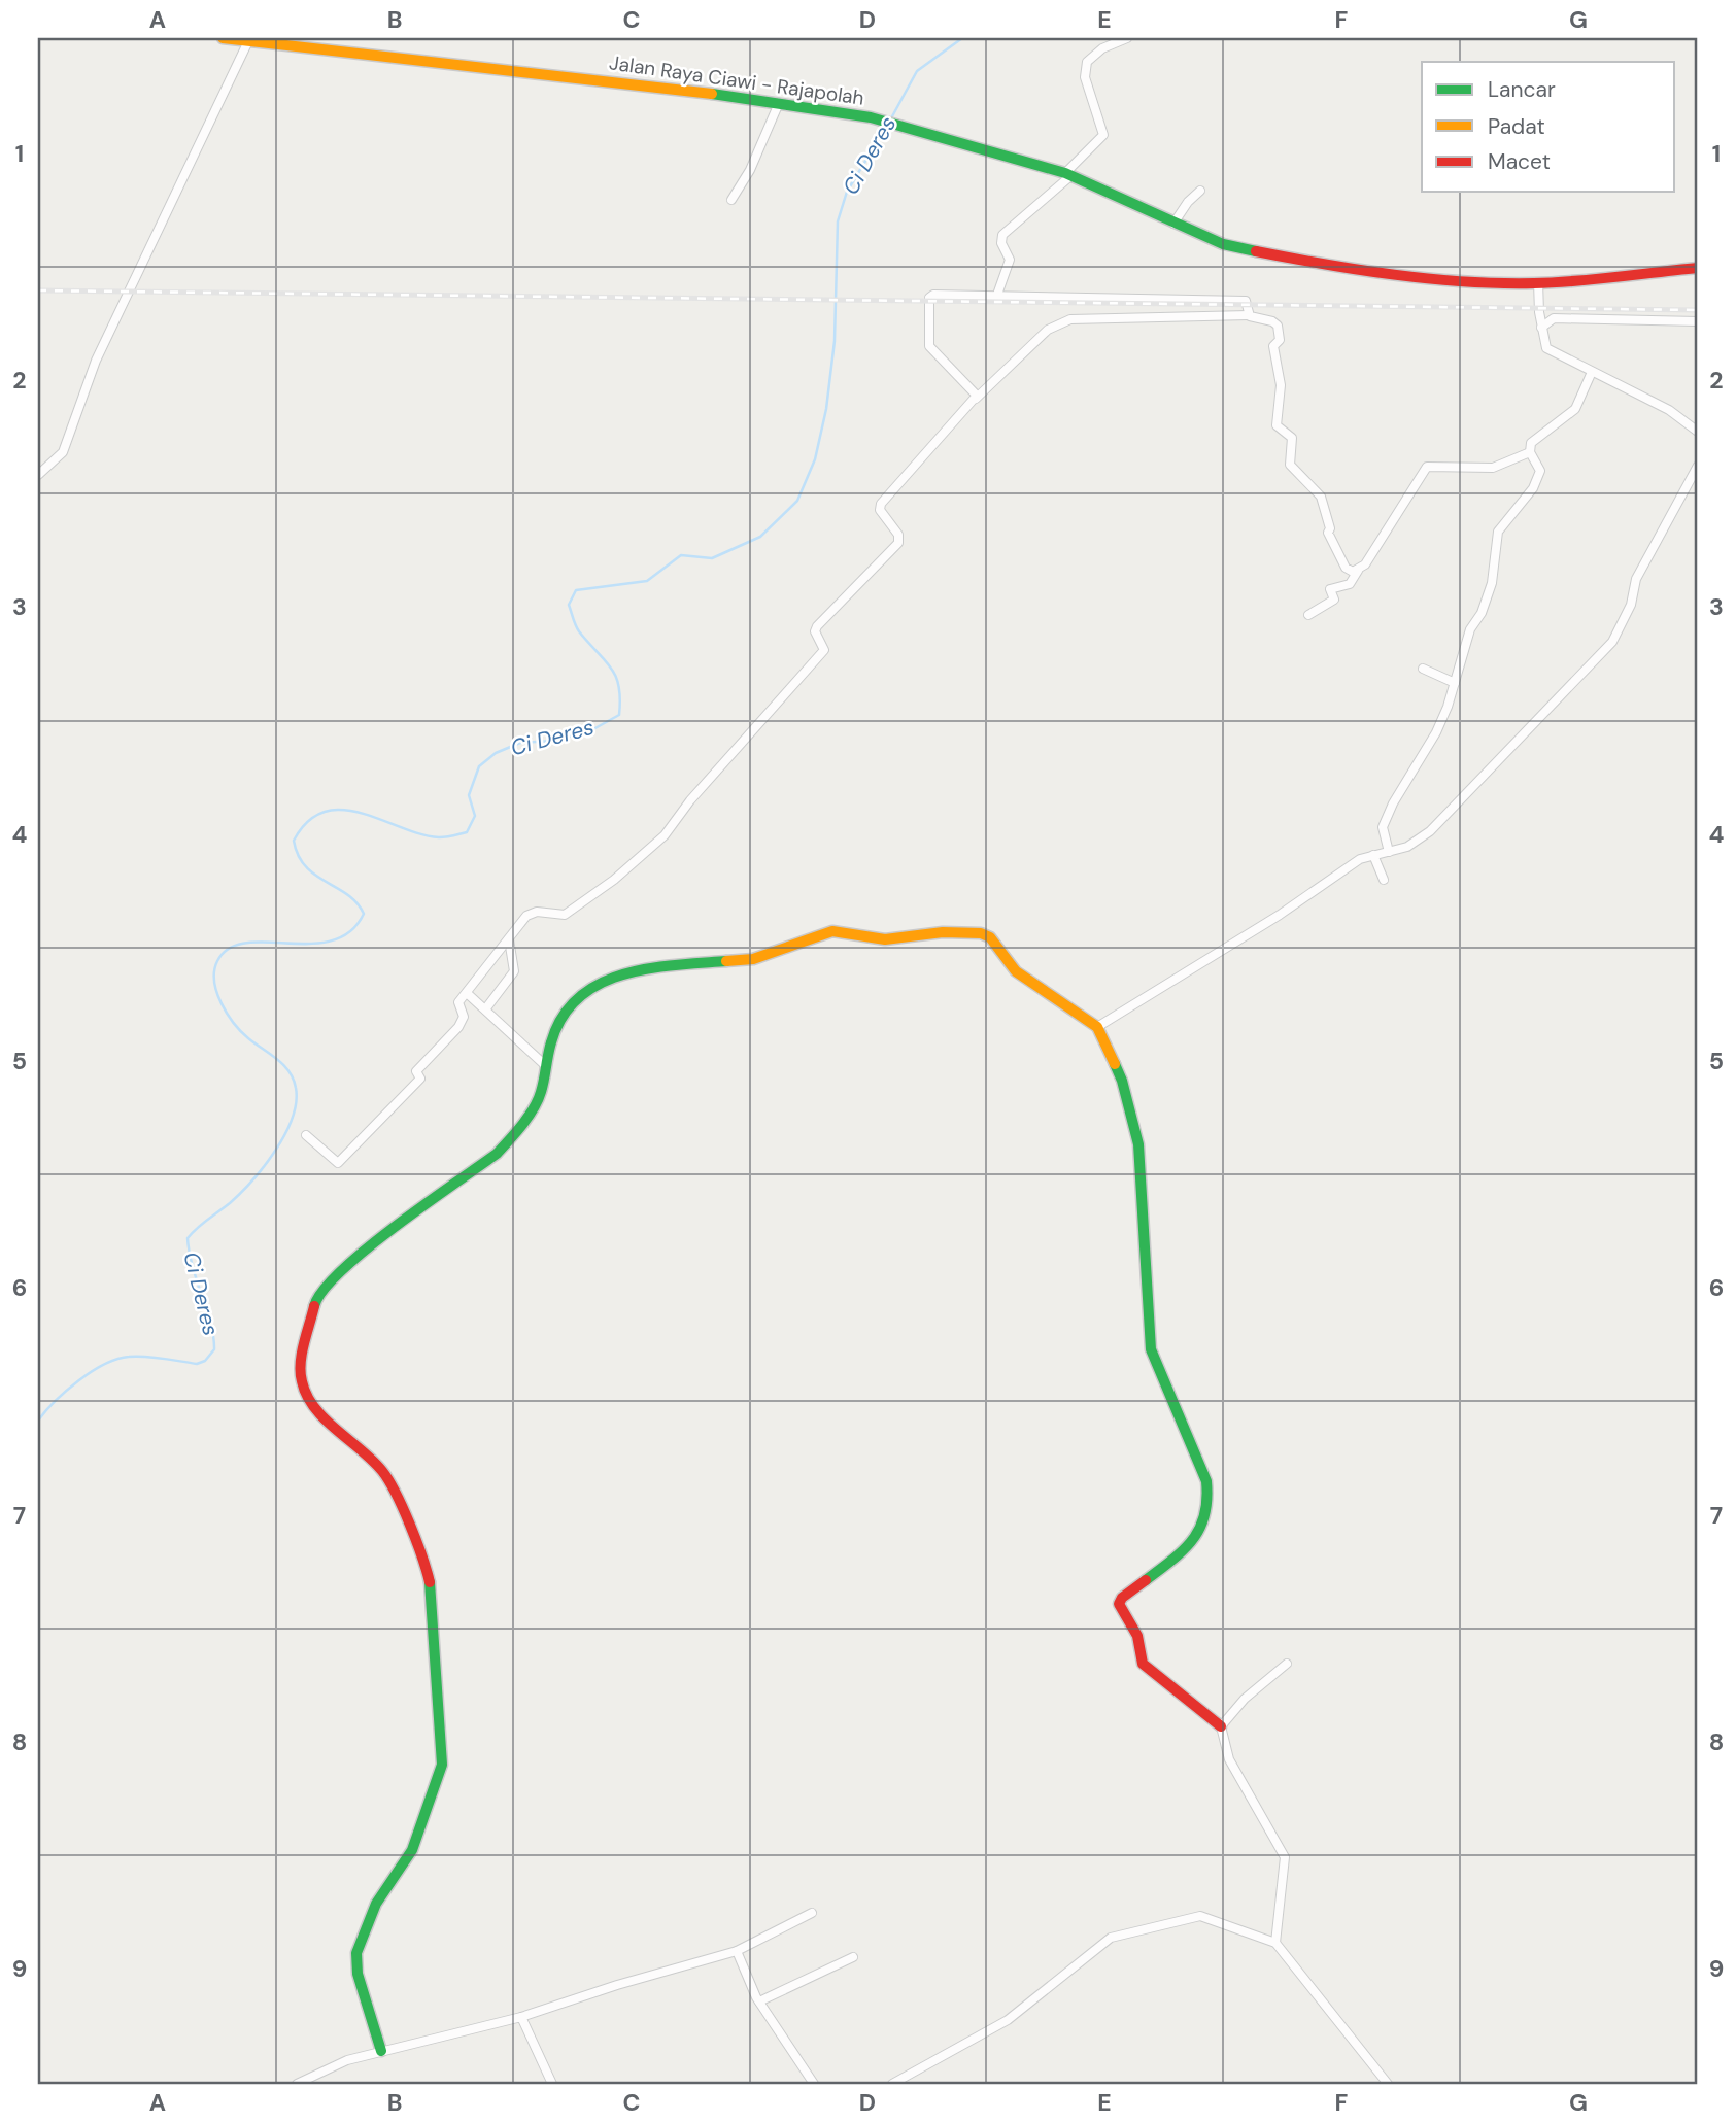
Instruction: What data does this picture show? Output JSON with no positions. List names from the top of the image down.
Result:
{
  "streets": {
    "main road": ["Jalan Raya Ciawi - Rajapolah"]
  },
  "water": ["Ci Deres"],
  "legend": ["Lancar", "Padat", "Macet"],
  "grid": {
    "columns": [
      "A",
      "B",
      "C",
      "D",
      "E",
      "F",
      "G"
    ],
    "rows": [
      "1",
      "2",
      "3",
      "4",
      "5",
      "6",
      "7",
      "8",
      "9"
    ]
  }
}
